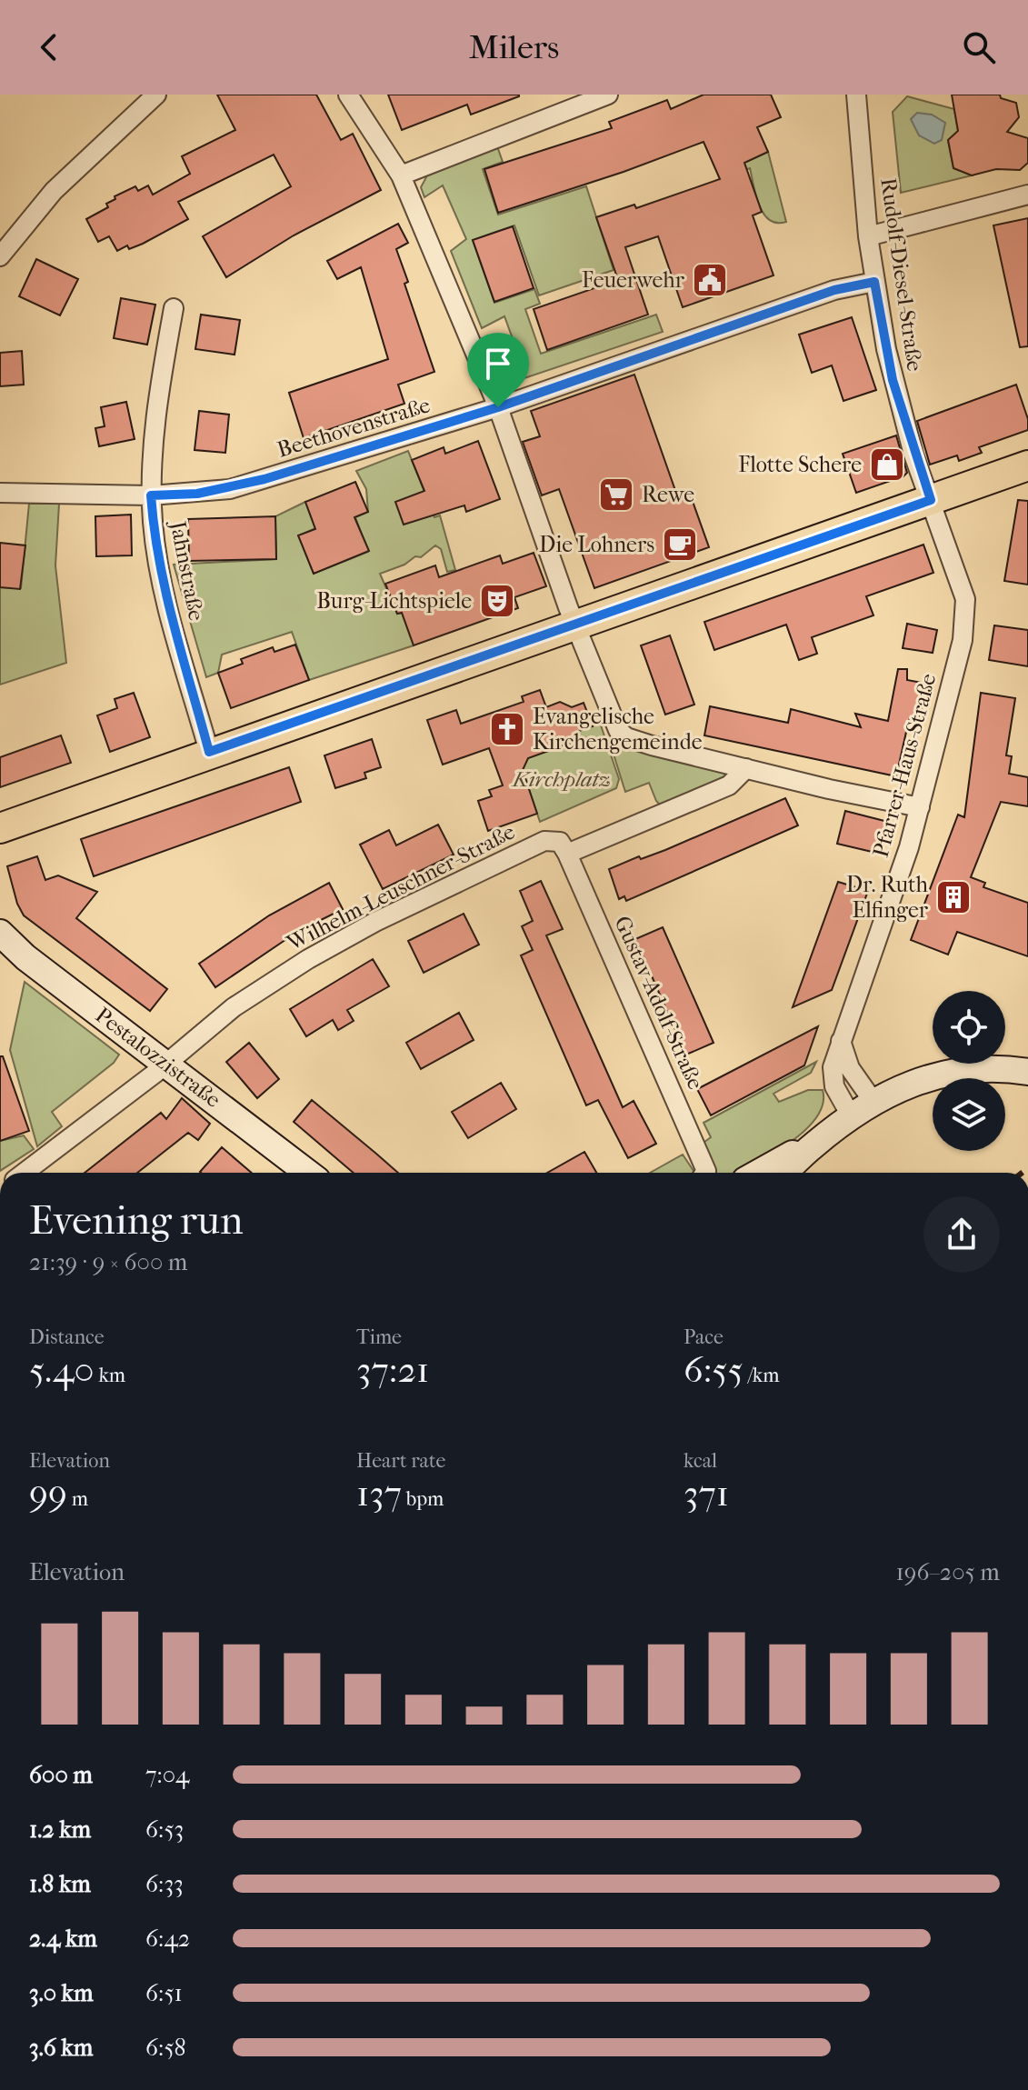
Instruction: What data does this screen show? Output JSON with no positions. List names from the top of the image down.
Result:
{
  "streets": {
    "main road": ["Pestalozzistraße"],
    "street": [
      "Rudolf-Diesel-Straße",
      "Beethovenstraße",
      "Jahnstraße",
      "Pfarrer-Haus-Straße",
      "Wilhelm-Leuschner-Straße",
      "Gustav-Adolf-Straße"
    ]
  },
  "crossings": [
    ["Rudolf-Diesel-Straße", "Beethovenstraße"],
    ["Rudolf-Diesel-Straße", "Pfarrer-Haus-Straße"],
    ["Beethovenstraße", "Jahnstraße"],
    ["Wilhelm-Leuschner-Straße", "Gustav-Adolf-Straße"],
    ["Wilhelm-Leuschner-Straße", "Pestalozzistraße"]
  ],
  "parks": ["Kirchplatz"],
  "places": {
    "public building": ["Feuerwehr"],
    "shop": ["Flotte Schere"],
    "supermarket": ["Rewe"],
    "cafe": ["Die Lohners"],
    "theatre": ["Burg-Lichtspiele"],
    "church": ["Evangelische Kirchengemeinde"],
    "building": ["Dr. Ruth Elfinger"]
  },
  "page": {
    "header": "Milers",
    "heading": ["Evening run", "21:39 · 9 × 600 m"],
    "stats": [
      ["Distance", "5.40 km"],
      ["Time", "37:21"],
      ["Pace", "6:55 /km"],
      ["Elevation", "99 m"],
      ["Heart rate", "137 bpm"],
      ["kcal", "371"]
    ],
    "chart": ["Elevation", "196–205 m"],
    "list": [
      {
        "name": "600 m",
        "note": "7:04"
      },
      {
        "name": "1.2 km",
        "note": "6:53"
      },
      {
        "name": "1.8 km",
        "note": "6:33"
      },
      {
        "name": "2.4 km",
        "note": "6:42"
      },
      {
        "name": "3.0 km",
        "note": "6:51"
      },
      {
        "name": "3.6 km",
        "note": "6:58"
      }
    ]
  }
}
